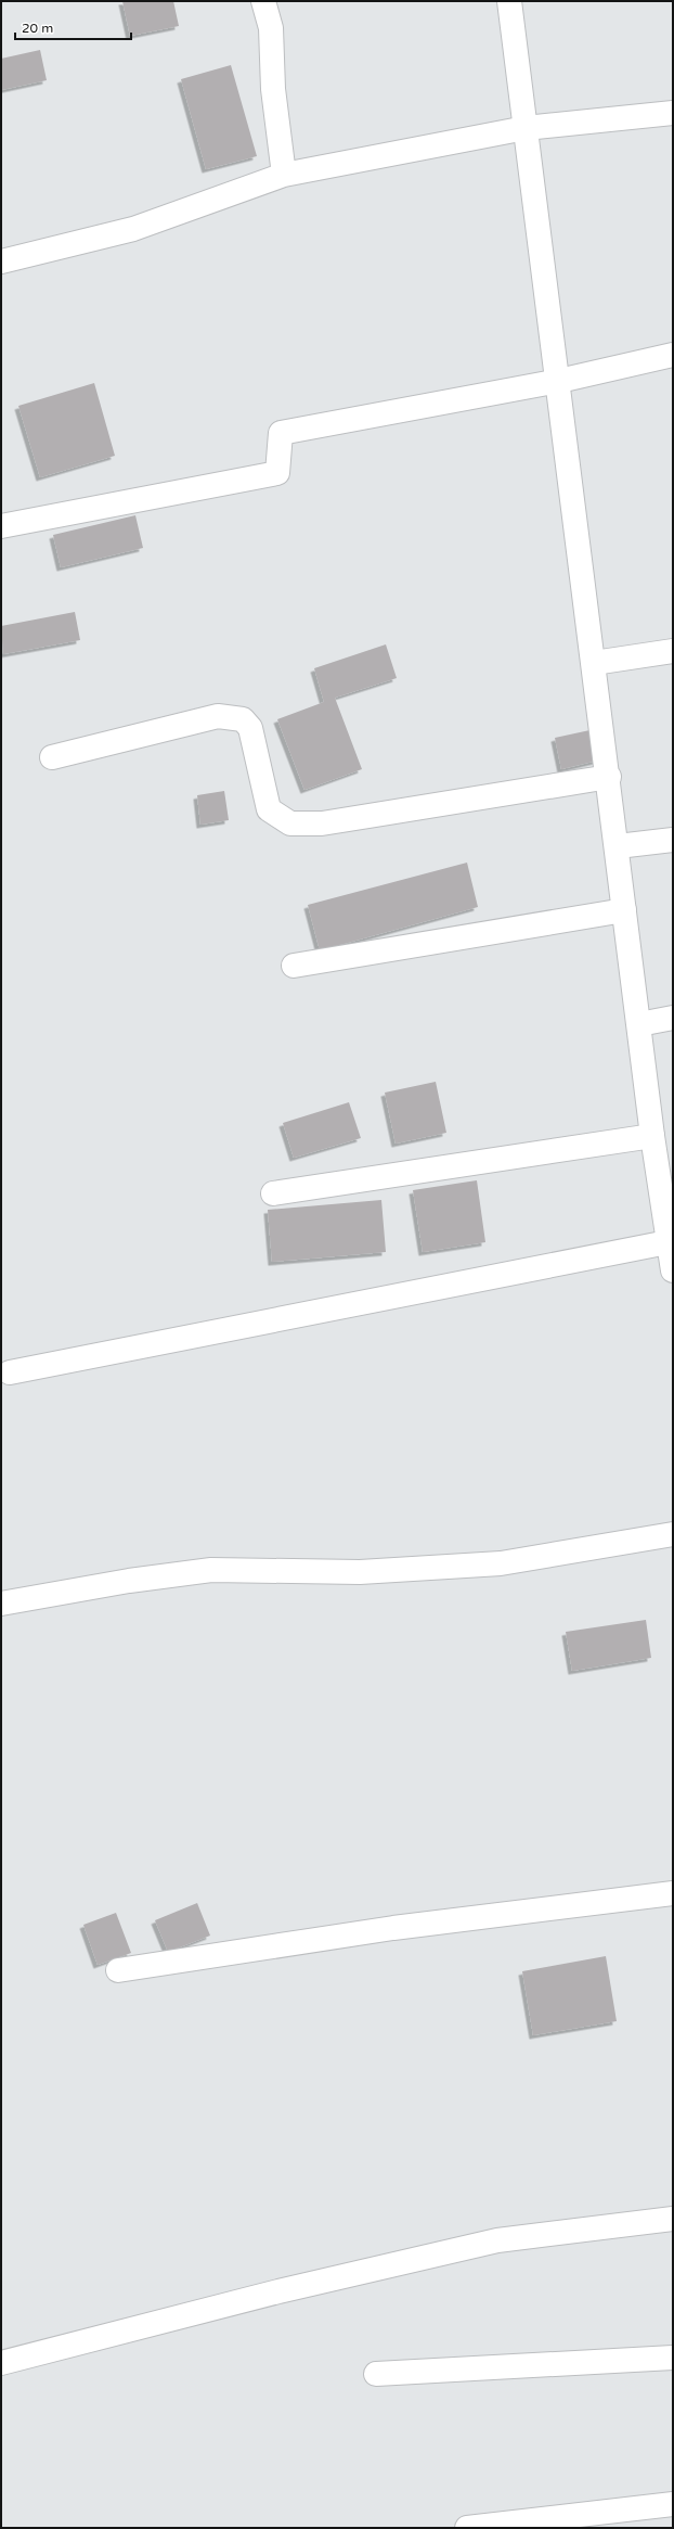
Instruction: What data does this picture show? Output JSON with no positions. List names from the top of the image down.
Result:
{
  "scale_bar": "20 m"
}
